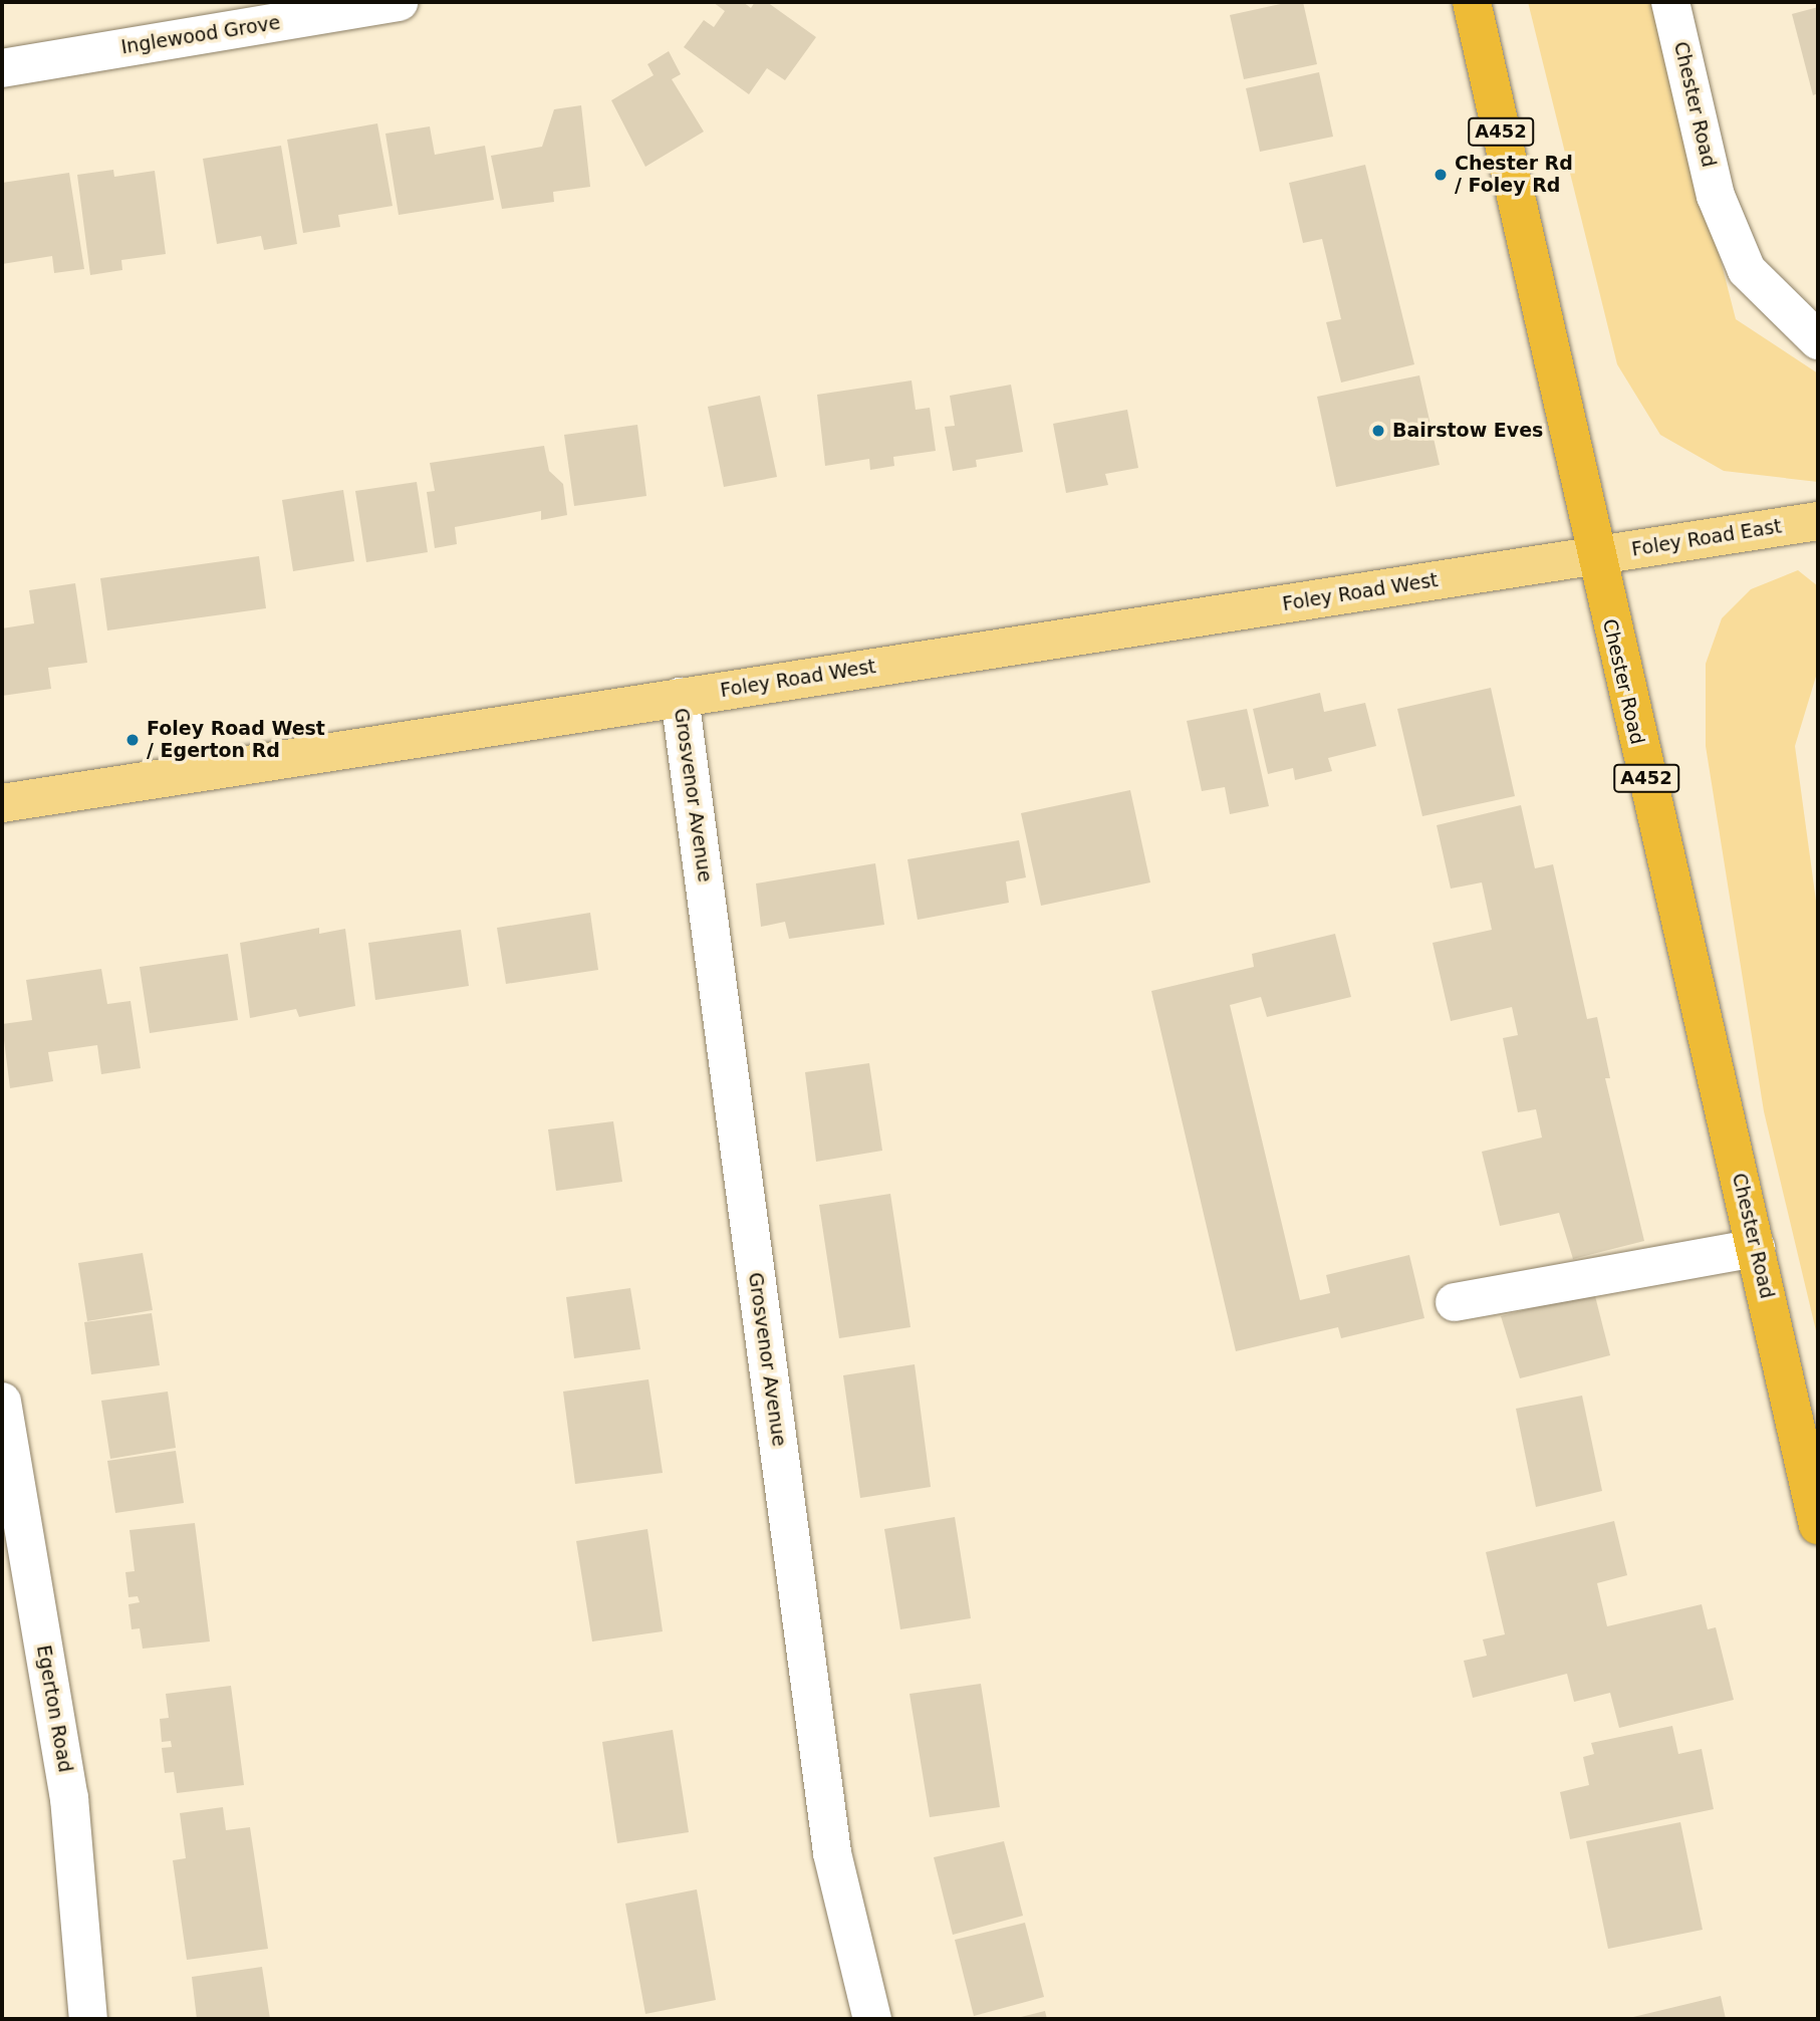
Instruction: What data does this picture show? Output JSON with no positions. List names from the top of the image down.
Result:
{
  "streets": {
    "highway": ["Chester Road", "A452"],
    "main road": ["Foley Road East", "Foley Road West"],
    "street": ["Inglewood Grove", "Grosvenor Avenue", "Egerton Road"]
  },
  "crossings": [
    ["Chester Road", "Foley Road East"],
    ["Chester Road", "Foley Road West"],
    ["Foley Road East", "Foley Road West"],
    ["Foley Road West", "Grosvenor Avenue"]
  ],
  "places": ["Chester Rd / Foley Rd", "Bairstow Eves", "Foley Road West / Egerton Rd"]
}
